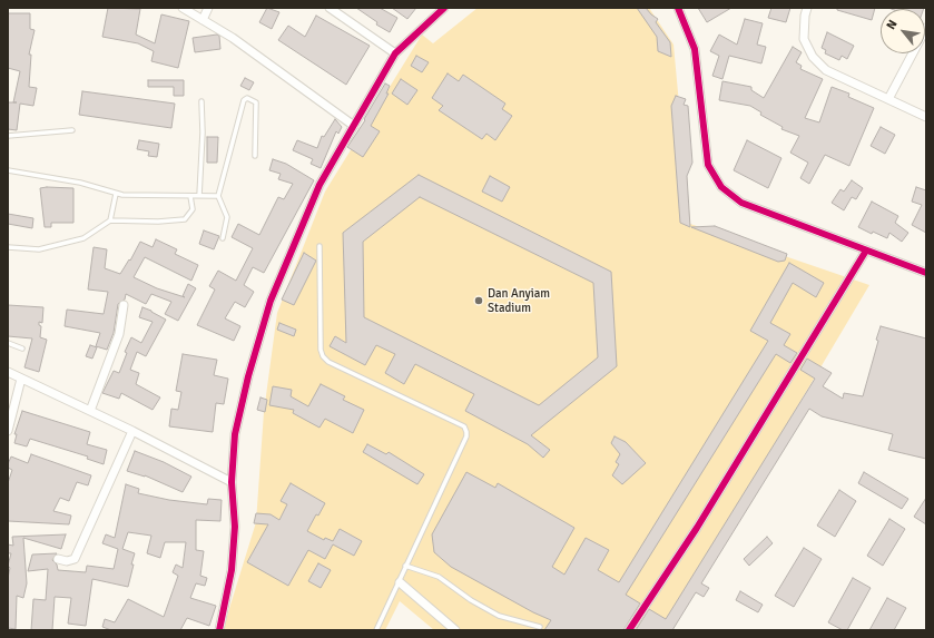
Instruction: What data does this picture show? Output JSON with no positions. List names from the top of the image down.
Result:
{
  "places": ["Dan Anyiam Stadium"],
  "north": "top left"
}
